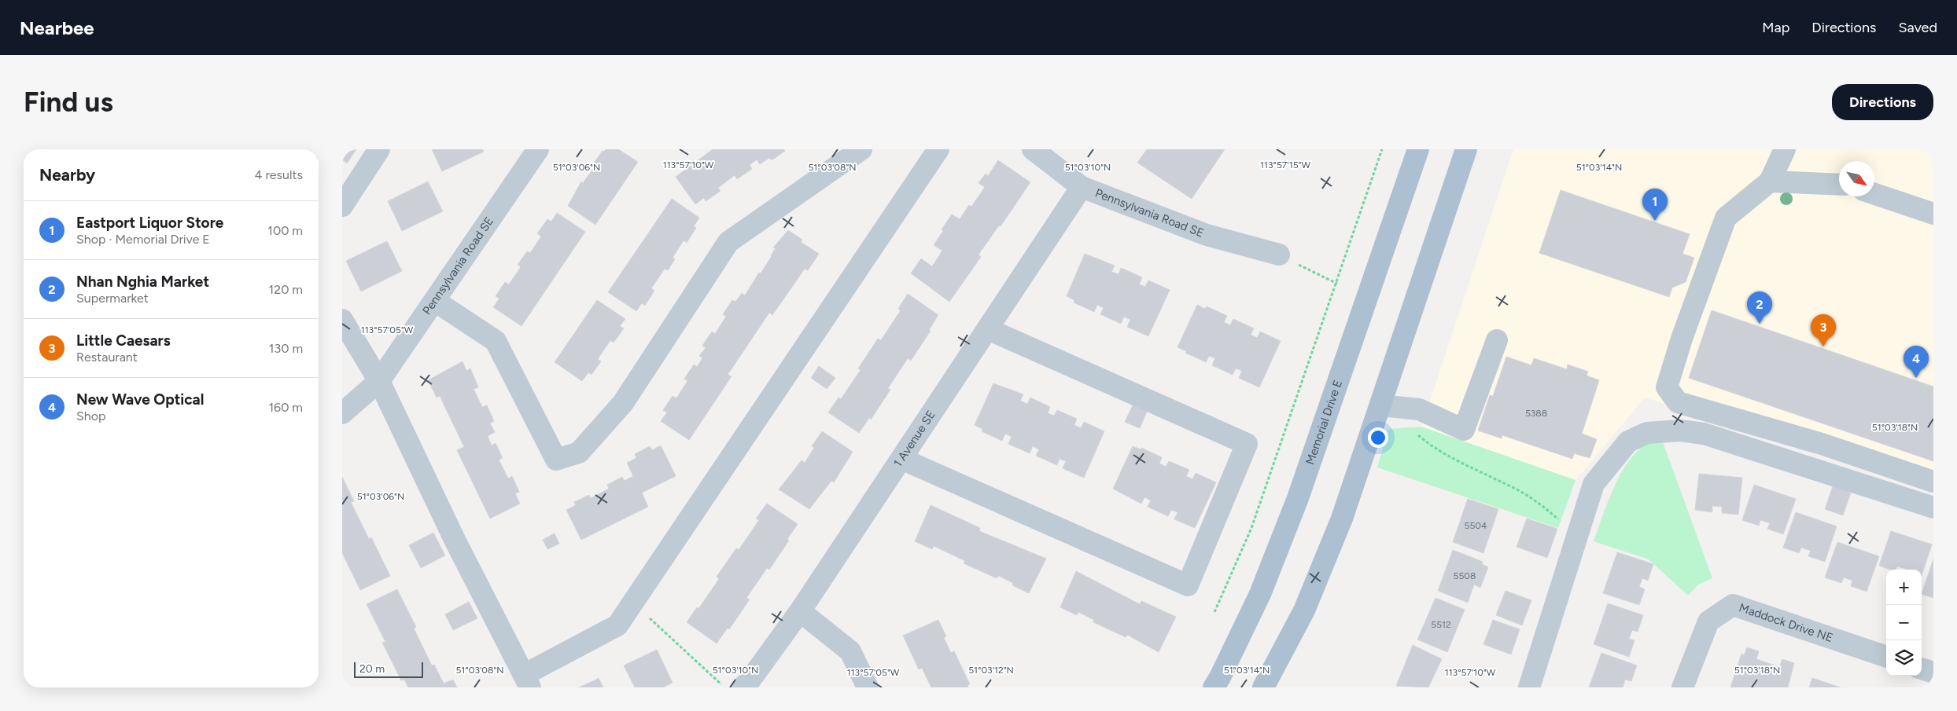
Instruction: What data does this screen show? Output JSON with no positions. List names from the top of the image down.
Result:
{
  "streets": {
    "main road": ["Memorial Drive E"],
    "street": ["Pennsylvania Road SE", "1 Avenue SE", "Maddock Drive NE"]
  },
  "crossings": [
    ["Pennsylvania Road SE", "1 Avenue SE"]
  ],
  "house_numbers": [
    "5388",
    "5504",
    "5508",
    "5512"
  ],
  "scale_bar": "20 m",
  "north": "bottom right",
  "page": {
    "header": "Nearbee",
    "nav": ["Map", "Directions", "Saved"],
    "buttons": "Directions",
    "title": "Find us",
    "heading": ["Nearby", "4 results"],
    "pins": [
      "1",
      "2",
      "3",
      "4"
    ],
    "list": [
      {
        "mark": "1",
        "name": "Eastport Liquor Store",
        "note": "Shop · Memorial Drive E",
        "value": "100 m"
      },
      {
        "mark": "2",
        "name": "Nhan Nghia Market",
        "note": "Supermarket",
        "value": "120 m"
      },
      {
        "mark": "3",
        "name": "Little Caesars",
        "note": "Restaurant",
        "value": "130 m"
      },
      {
        "mark": "4",
        "name": "New Wave Optical",
        "note": "Shop",
        "value": "160 m"
      }
    ],
    "map_buttons": ["+", "−"],
    "scale": "20 m"
  },
  "coordinates": [
    "113°57'15\"W",
    "113°57'10\"W",
    "51°03'06\"N",
    "51°03'08\"N",
    "51°03'10\"N",
    "51°03'14\"N",
    "113°57'05\"W",
    "51°03'18\"N",
    "51°03'12\"N"
  ]
}
